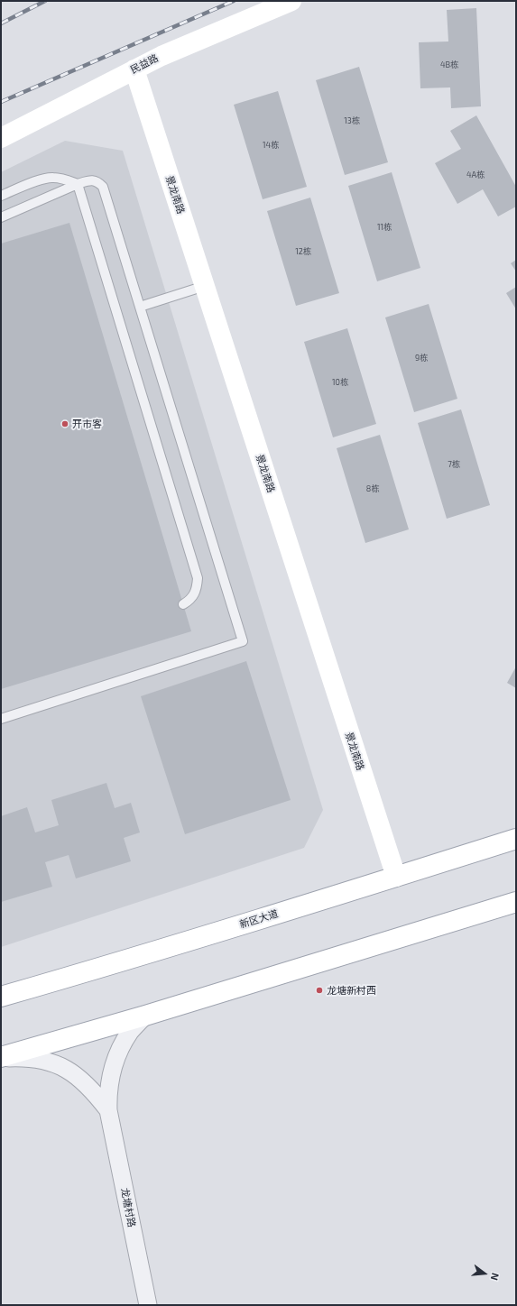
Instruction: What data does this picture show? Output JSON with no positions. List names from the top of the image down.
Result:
{
  "streets": {
    "street": [
      "民益路",
      "景龙南路",
      "新区大道",
      "龙塘村路"
    ]
  },
  "crossings": [
    ["民益路", "景龙南路"],
    ["景龙南路", "新区大道"]
  ],
  "places": ["开市客", "龙塘新村西"],
  "house_numbers": [
    "4B栋",
    "13栋",
    "14栋",
    "4A栋",
    "11栋",
    "12栋",
    "9栋",
    "10栋",
    "7栋",
    "8栋"
  ],
  "north": "right"
}
